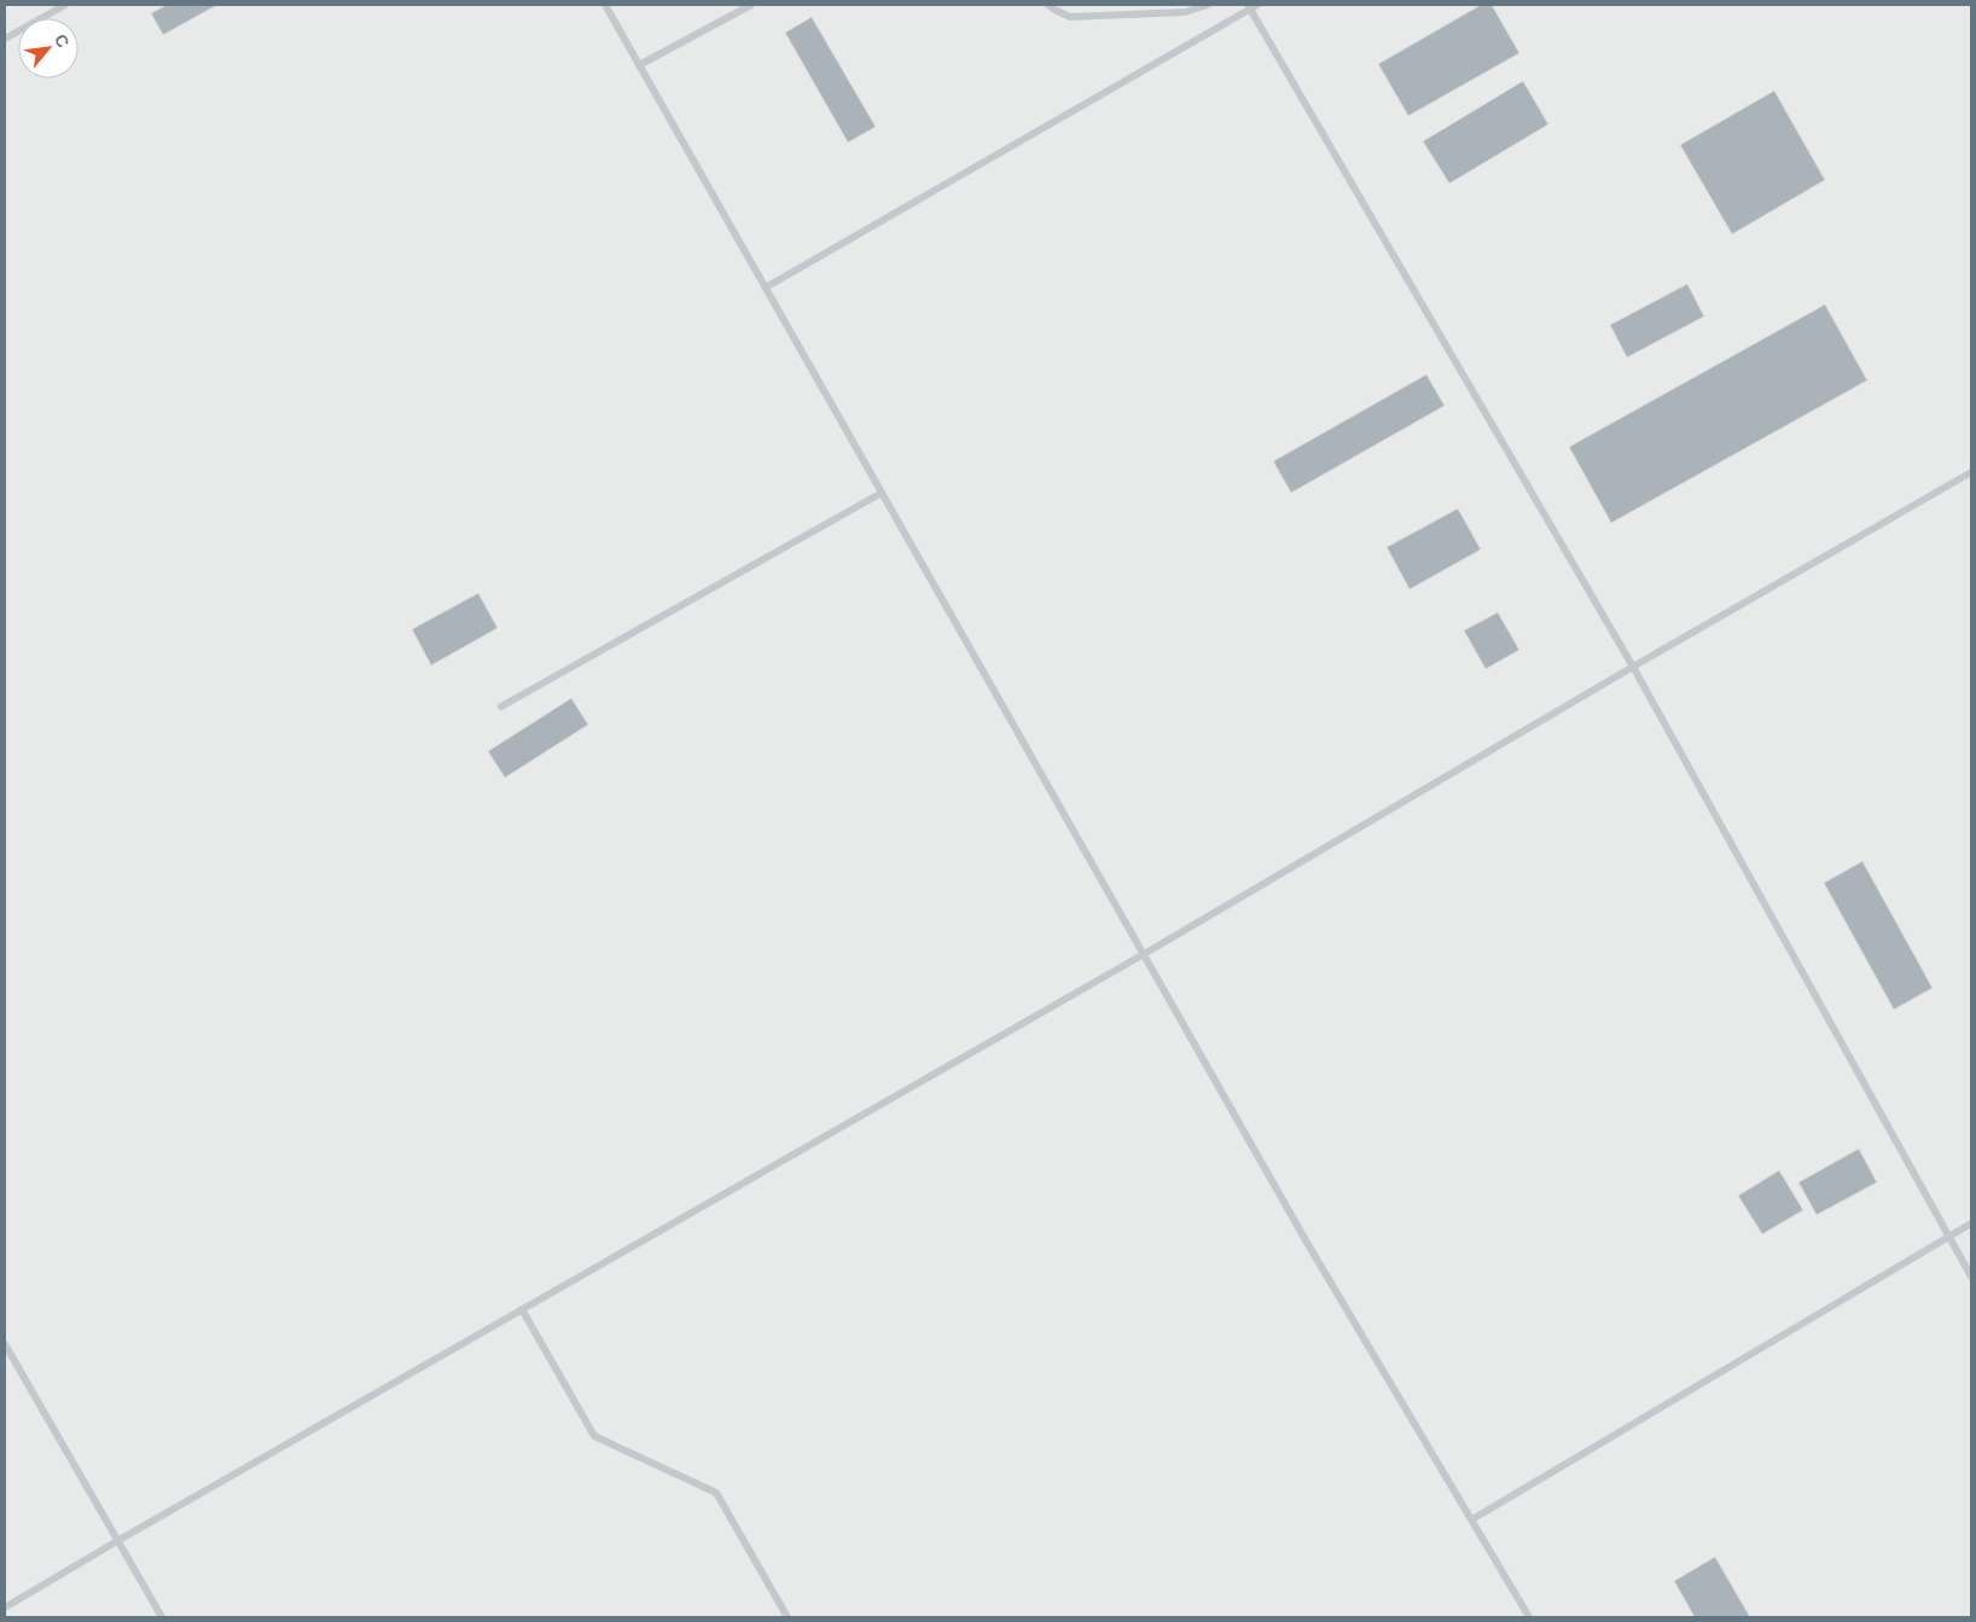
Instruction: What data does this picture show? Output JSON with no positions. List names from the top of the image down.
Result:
{
  "north": "top right"
}
